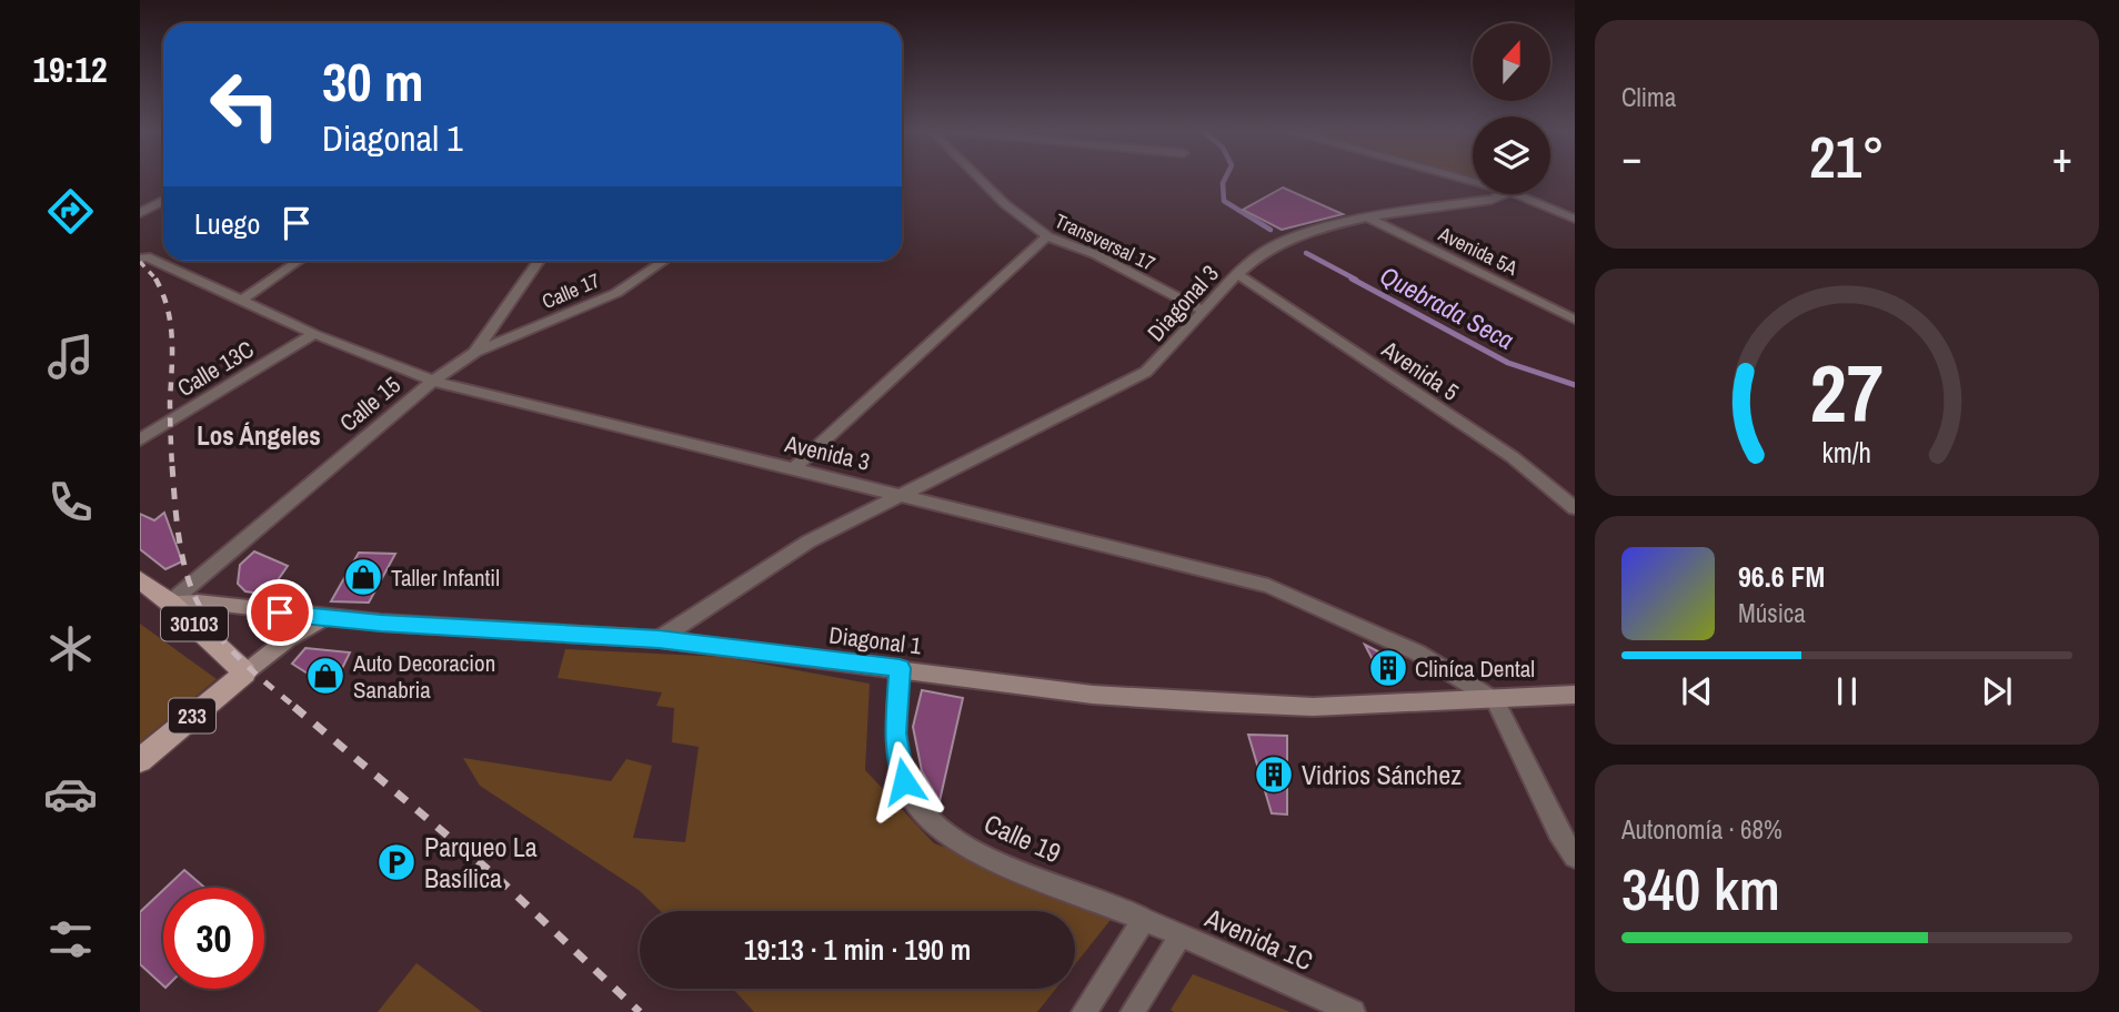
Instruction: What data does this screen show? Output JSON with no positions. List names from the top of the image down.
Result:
{
  "streets": {
    "main road": ["30103", "Diagonal 1", "233"],
    "street": [
      "Transversal 17",
      "Avenida 5A",
      "Calle 17",
      "Diagonal 3",
      "Calle 13C",
      "Avenida 5",
      "Calle 15",
      "Avenida 3",
      "Calle 19",
      "Avenida 1C"
    ]
  },
  "crossings": [
    ["Transversal 17", "Diagonal 3"],
    ["Avenida 5A", "Diagonal 3"],
    ["Calle 17", "Calle 15"],
    ["Diagonal 3", "Avenida 5"],
    ["Diagonal 3", "Avenida 3"],
    ["Calle 13C", "Avenida 3"],
    ["Calle 15", "Avenida 3"],
    ["Calle 15", "30103"],
    ["Calle 15", "Diagonal 1"],
    ["Avenida 3", "Diagonal 1"],
    ["30103", "Diagonal 1"],
    ["30103", "233"],
    ["Diagonal 1", "233"],
    ["Diagonal 1", "Calle 19"],
    ["Calle 19", "Avenida 1C"]
  ],
  "districts": ["Los Ángeles"],
  "water": ["Quebrada Seca"],
  "places": {
    "shop": ["Taller Infantil", "Auto Decoracion Sanabria"],
    "building": ["Cliníca Dental", "Vidrios Sánchez"],
    "parking": ["Parqueo La Basílica"]
  },
  "north": "top",
  "page": {
    "tabs": "19:12",
    "tile": [
      "Clima",
      ["Autonomía · 68%", "340 km"]
    ],
    "turn": ["30 m", "Diagonal 1"],
    "heat": ["−", "21°", "+"],
    "then": "Luego",
    "song": ["96.6 FM", "Música"],
    "limit": "30",
    "trip": "19:13 · 1 min · 190 m",
    "gauge": ["27", "km/h"]
  }
}
